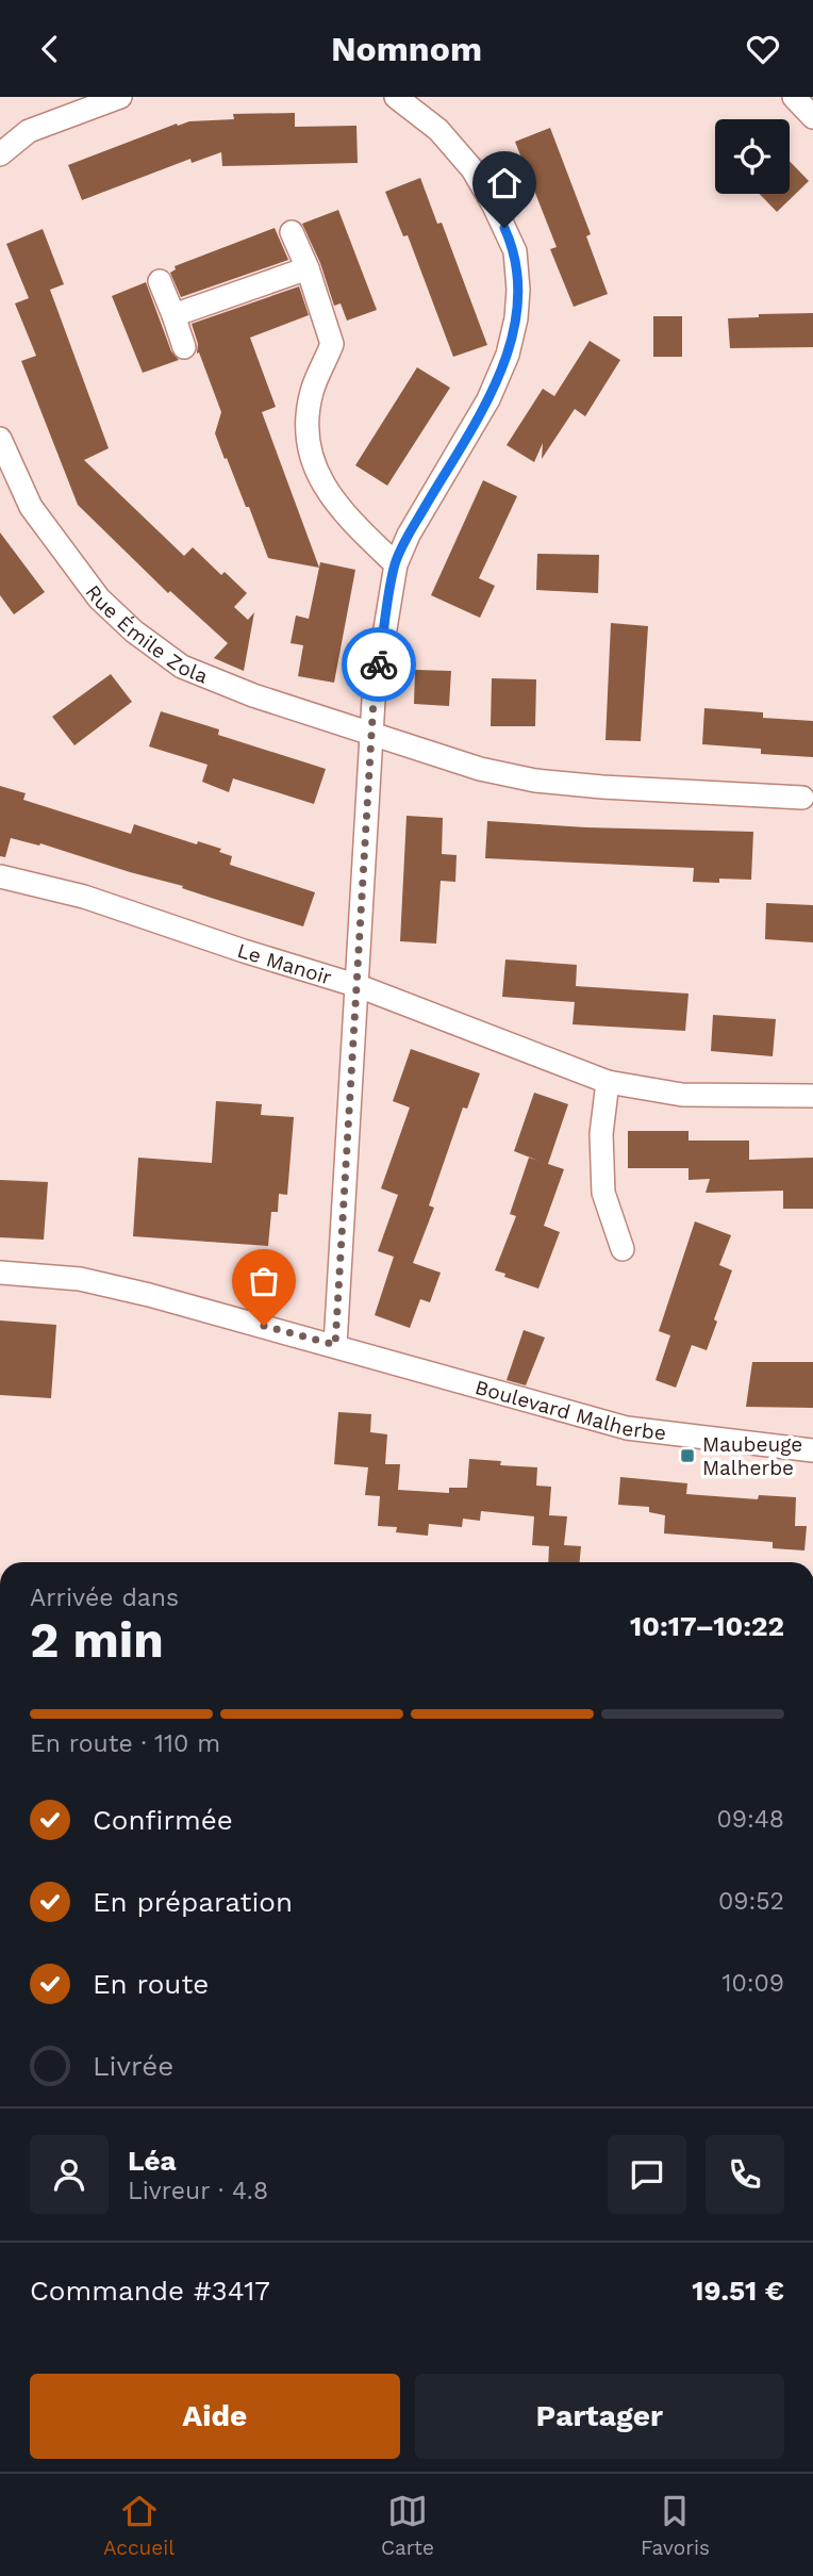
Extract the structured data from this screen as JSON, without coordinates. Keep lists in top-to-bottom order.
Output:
{
  "streets": {
    "street": ["Rue Émile Zola", "Le Manoir", "Boulevard Malherbe"]
  },
  "places": {
    "transit": ["Maubeuge Malherbe"]
  },
  "page": {
    "header": "Nomnom",
    "heading": ["2 min", "Arrivée dans", "10:17–10:22"],
    "panel": [
      "Léa",
      "Livreur · 4.8",
      "Commande #3417",
      "19.51 €"
    ],
    "bar": "En route · 110 m",
    "list": [
      ["Confirmée", "09:48"],
      ["En préparation", "09:52"],
      ["En route", "10:09"],
      "Livrée"
    ],
    "buttons": ["Aide", "Partager"],
    "tabs": ["Accueil", "Carte", "Favoris"]
  }
}
